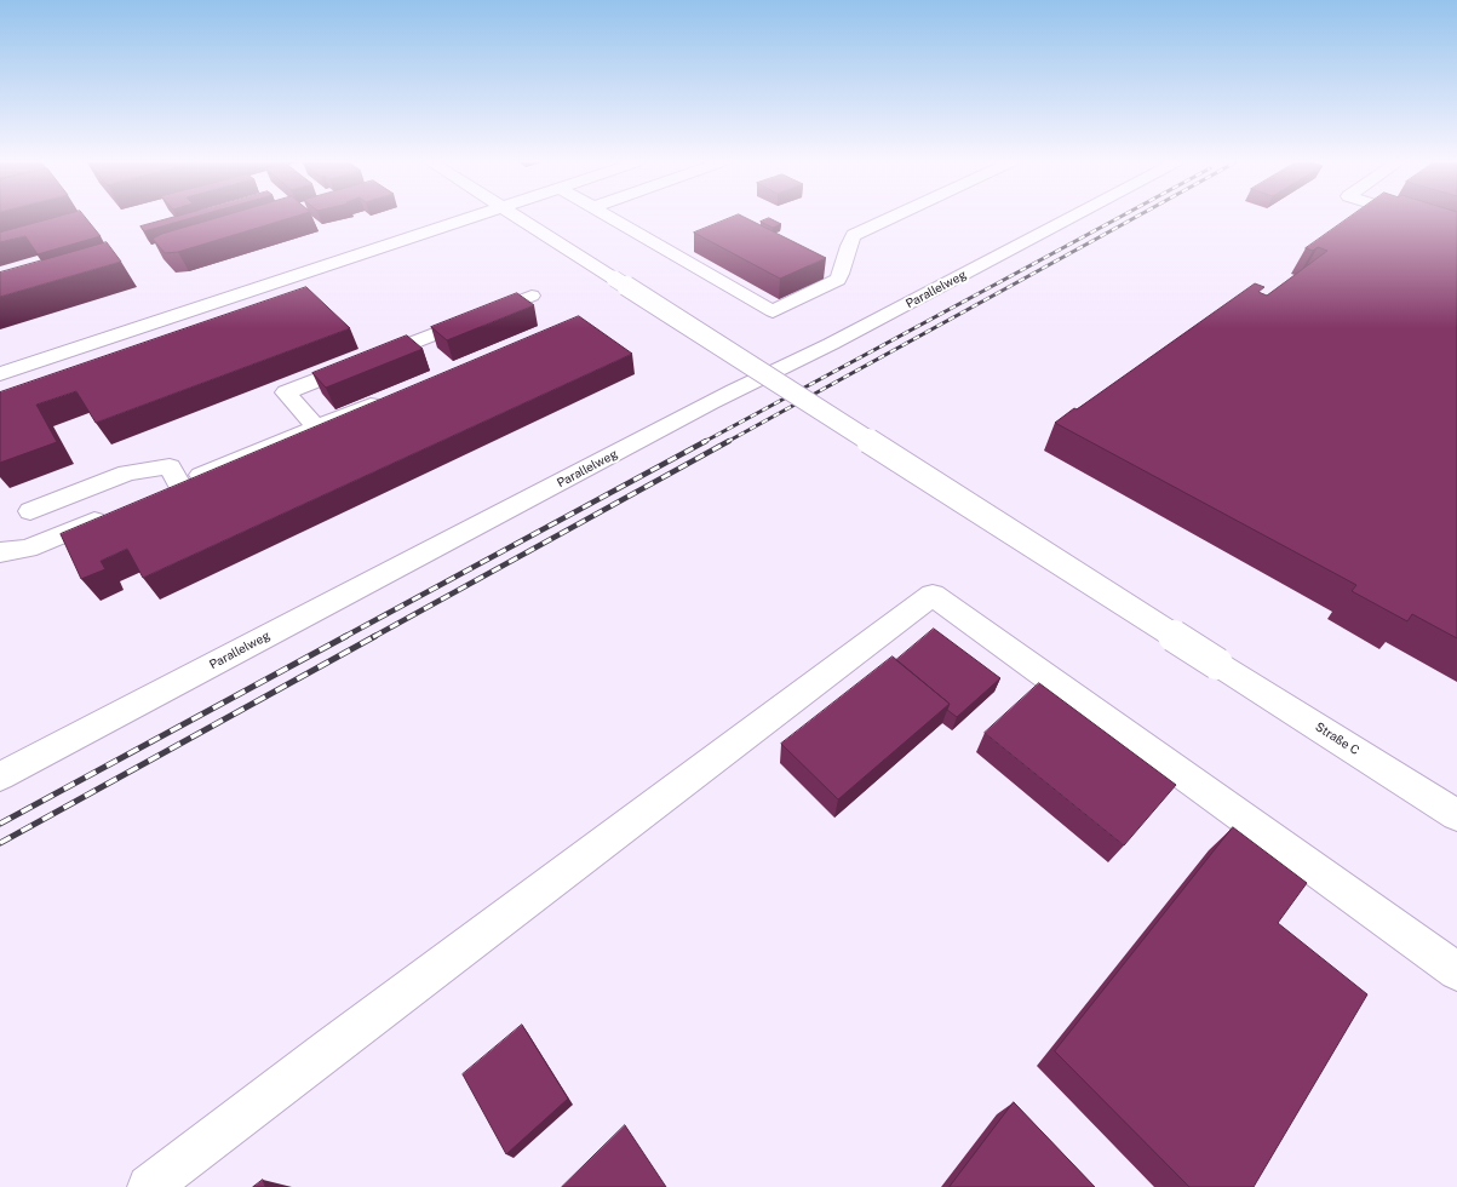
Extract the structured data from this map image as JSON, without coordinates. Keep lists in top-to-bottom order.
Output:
{
  "streets": {
    "street": ["Parallelweg", "Straße C"]
  }
}
